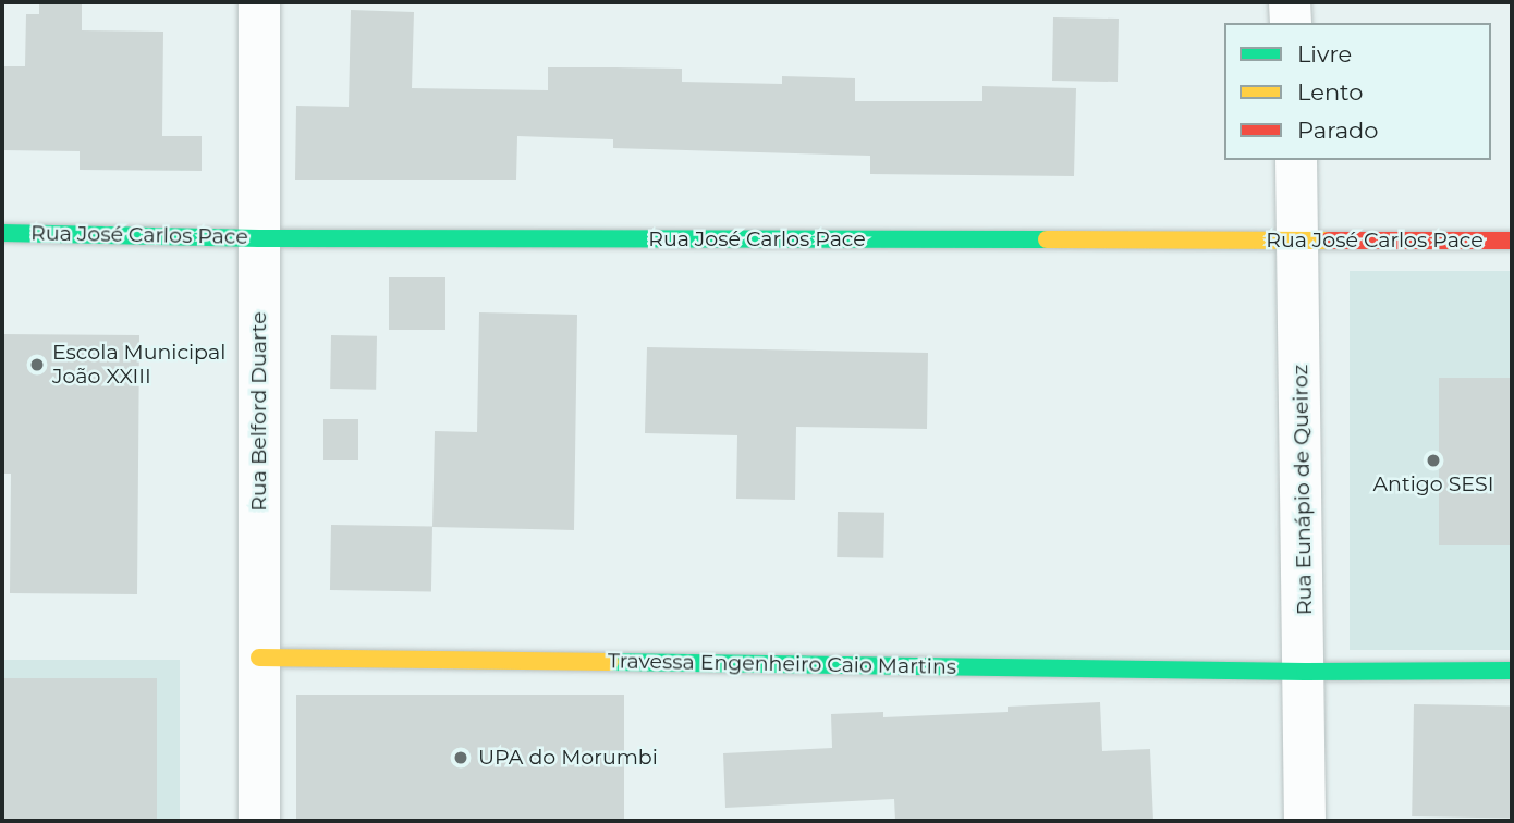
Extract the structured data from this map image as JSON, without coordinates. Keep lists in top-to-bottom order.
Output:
{
  "streets": {
    "street": [
      "Rua José Carlos Pace",
      "Rua Belford Duarte",
      "Rua Eunápio de Queiroz",
      "Travessa Engenheiro Caio Martins"
    ]
  },
  "crossings": [
    ["Rua José Carlos Pace", "Rua Belford Duarte"],
    ["Rua José Carlos Pace", "Rua Eunápio de Queiroz"],
    ["Rua Belford Duarte", "Travessa Engenheiro Caio Martins"],
    ["Rua Eunápio de Queiroz", "Travessa Engenheiro Caio Martins"]
  ],
  "places": ["Escola Municipal João XXIII", "Antigo SESI", "UPA do Morumbi"],
  "legend": ["Livre", "Lento", "Parado"]
}
